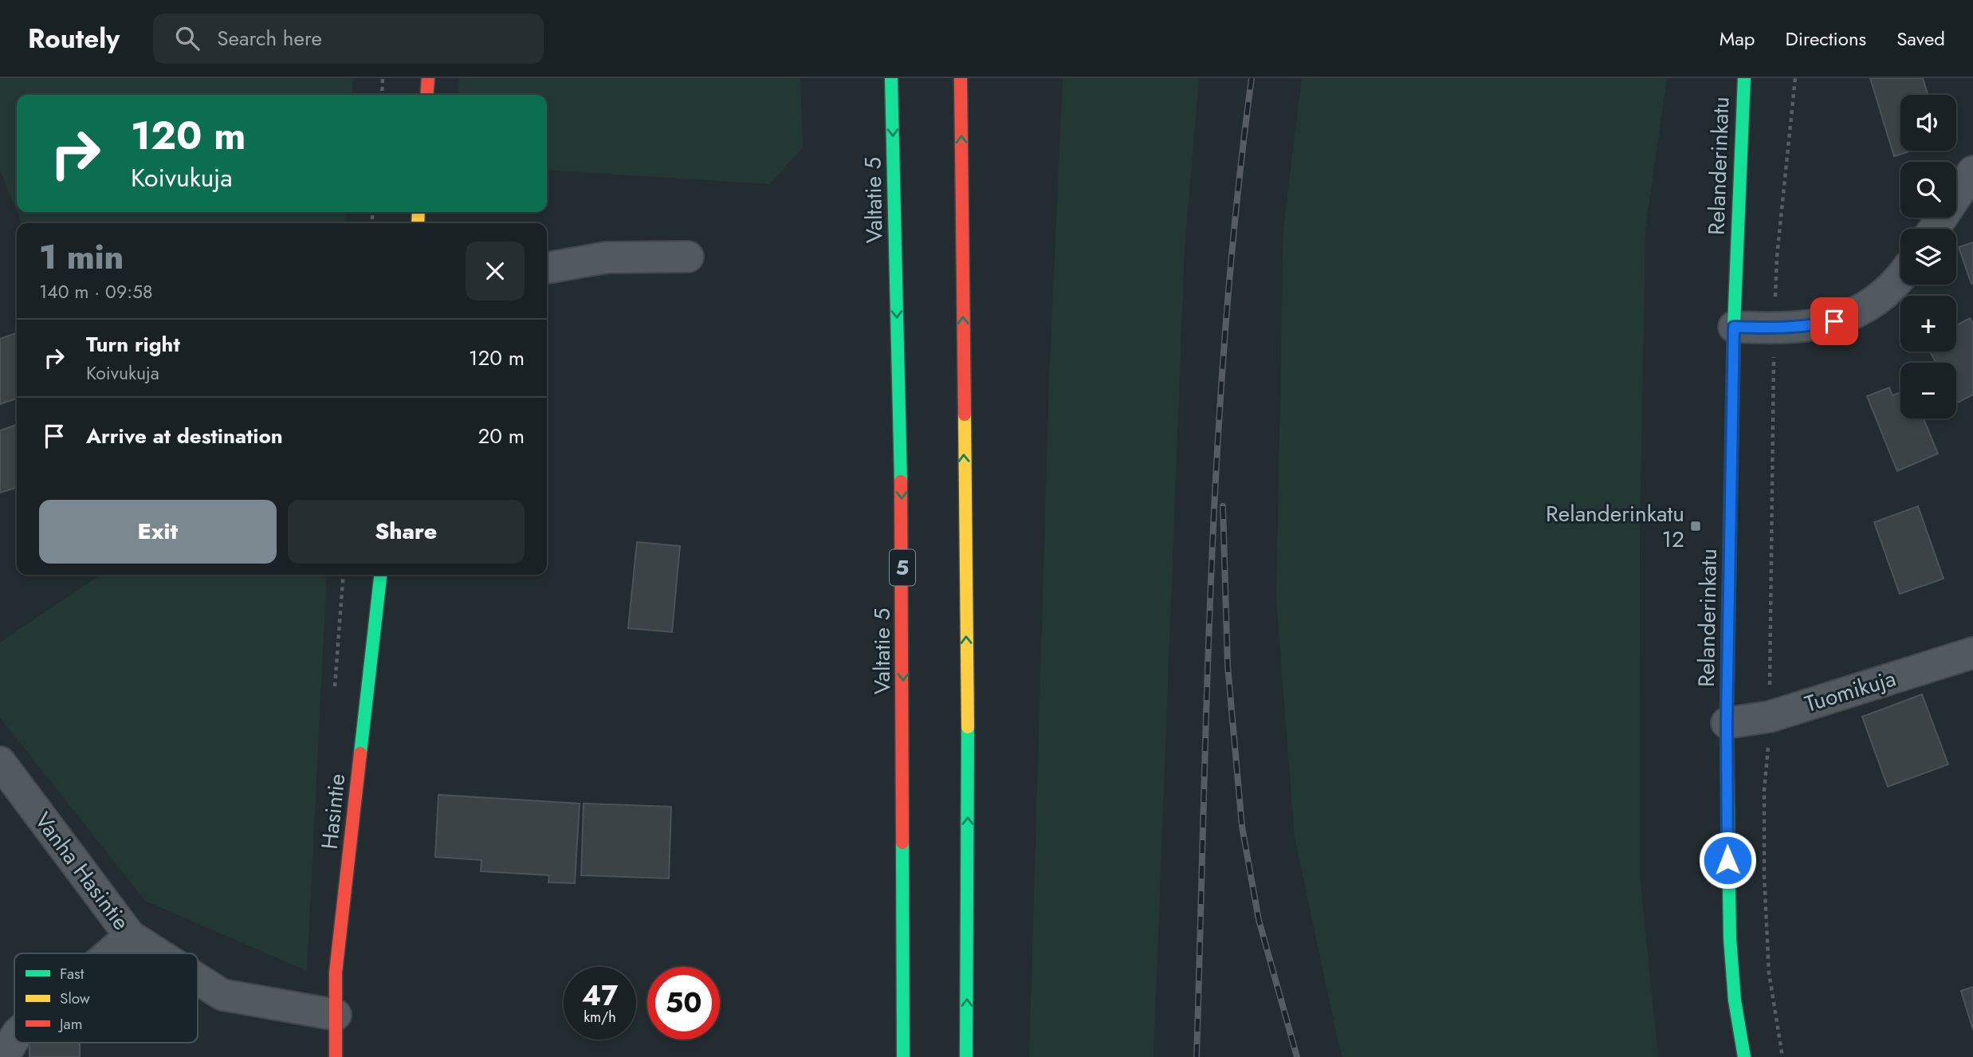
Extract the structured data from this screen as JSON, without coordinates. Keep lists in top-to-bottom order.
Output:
{
  "streets": {
    "main road": [
      "Relanderinkatu",
      "Valtatie 5",
      "5",
      "Hasintie"
    ],
    "street": ["Tuomikuja", "Vanha Hasintie"]
  },
  "crossings": [
    ["Relanderinkatu", "Tuomikuja"],
    ["Hasintie", "Vanha Hasintie"]
  ],
  "places": {
    "transit": ["Relanderinkatu 12"]
  },
  "legend": ["Fast", "Slow", "Jam"],
  "page": {
    "header": "Routely",
    "search": "Search here",
    "nav": ["Map", "Directions", "Saved"],
    "map_buttons": ["+", "−"],
    "turn": ["120 m", "Koivukuja"],
    "heading": ["1 min", "140 m · 09:58"],
    "list": [
      {
        "name": "Turn right",
        "note": "Koivukuja",
        "value": "120 m"
      },
      {
        "name": "Arrive at destination",
        "value": "20 m"
      }
    ],
    "buttons": ["Exit", "Share"],
    "speed": "47 km/h",
    "limit": "50"
  }
}
